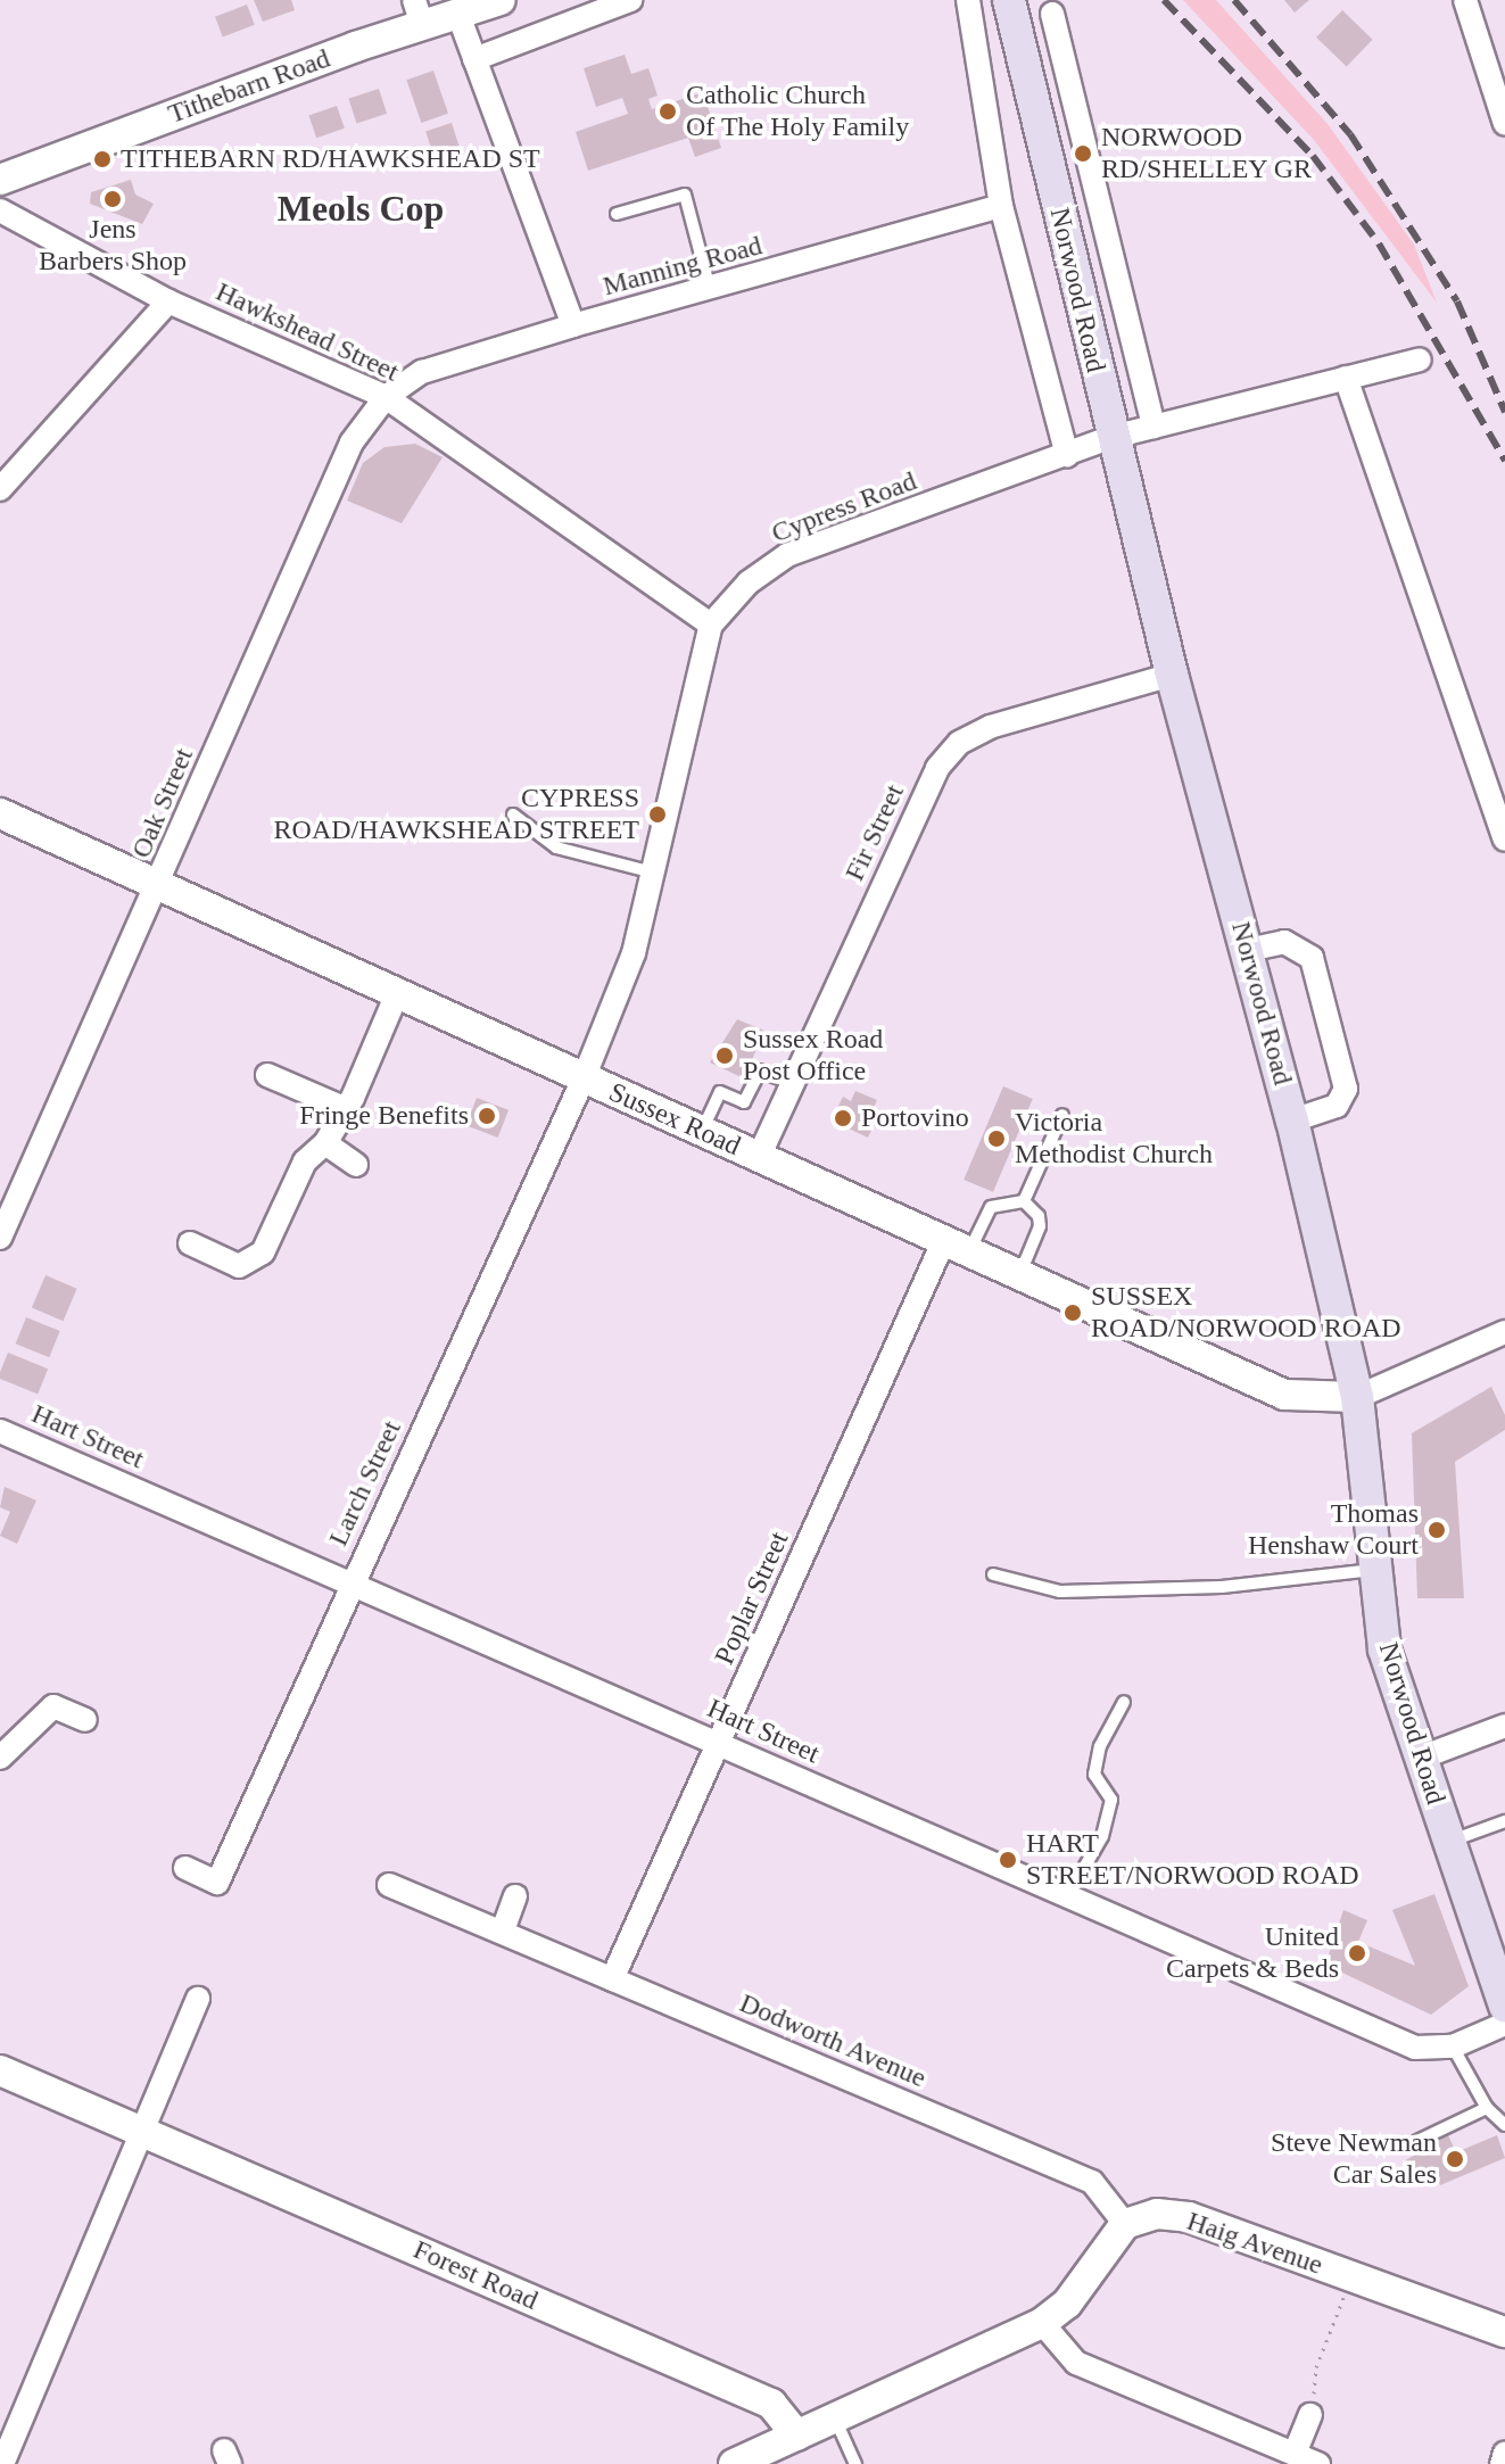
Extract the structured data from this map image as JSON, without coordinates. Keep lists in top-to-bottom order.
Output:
{
  "streets": {
    "main road": ["Norwood Road"],
    "street": [
      "Tithebarn Road",
      "Manning Road",
      "Hawkshead Street",
      "Cypress Road",
      "Oak Street",
      "Fir Street",
      "Sussex Road",
      "Hart Street",
      "Larch Street",
      "Poplar Street",
      "Dodworth Avenue",
      "Haig Avenue",
      "Forest Road"
    ]
  },
  "crossings": [
    ["Manning Road", "Hawkshead Street"],
    ["Manning Road", "Oak Street"],
    ["Norwood Road", "Cypress Road"],
    ["Norwood Road", "Fir Street"],
    ["Norwood Road", "Sussex Road"],
    ["Hawkshead Street", "Cypress Road"],
    ["Hawkshead Street", "Oak Street"],
    ["Cypress Road", "Sussex Road"],
    ["Cypress Road", "Larch Street"],
    ["Oak Street", "Sussex Road"],
    ["Fir Street", "Sussex Road"],
    ["Sussex Road", "Larch Street"],
    ["Sussex Road", "Poplar Street"],
    ["Hart Street", "Larch Street"],
    ["Hart Street", "Poplar Street"],
    ["Poplar Street", "Dodworth Avenue"],
    ["Dodworth Avenue", "Haig Avenue"]
  ],
  "districts": ["Meols Cop"],
  "places": [
    "Catholic Church Of The Holy Family",
    "NORWOOD RD/SHELLEY GR",
    "TITHEBARN RD/HAWKSHEAD ST",
    "Jens Barbers Shop",
    "CYPRESS ROAD/HAWKSHEAD STREET",
    "Sussex Road Post Office",
    "Fringe Benefits",
    "Portovino",
    "Victoria Methodist Church",
    "SUSSEX ROAD/NORWOOD ROAD",
    "Thomas Henshaw Court",
    "HART STREET/NORWOOD ROAD",
    "United Carpets & Beds",
    "Steve Newman Car Sales"
  ]
}
